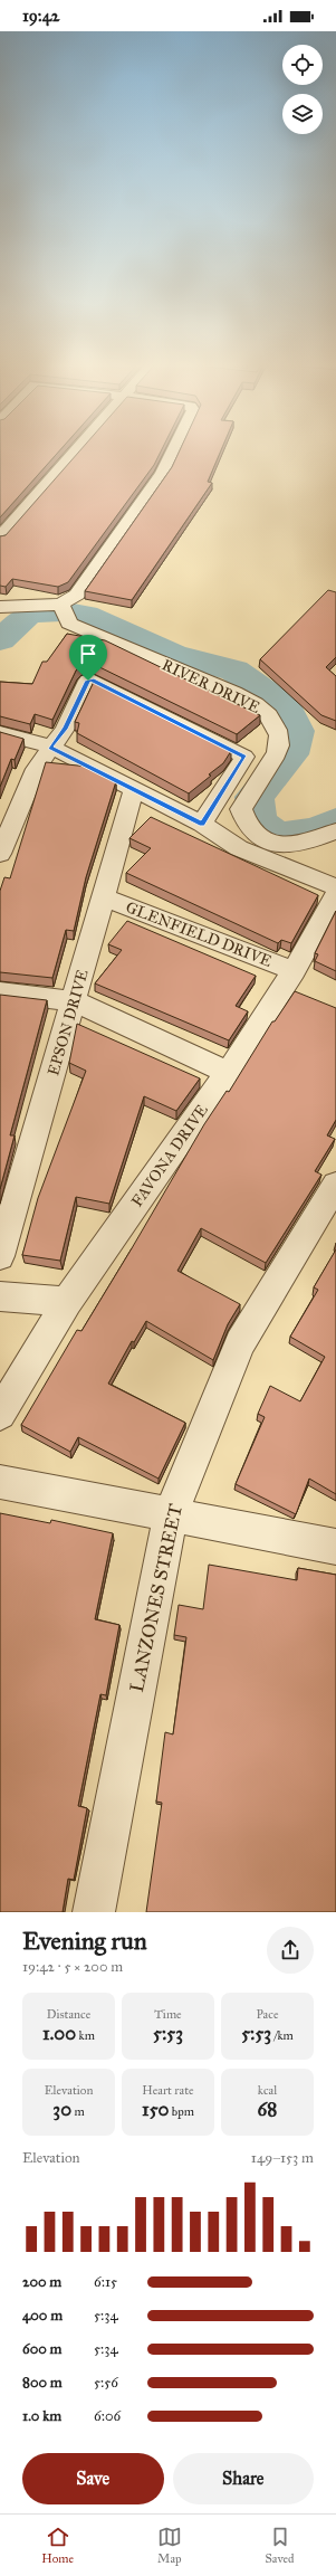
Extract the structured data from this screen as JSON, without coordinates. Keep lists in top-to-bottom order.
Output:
{
  "streets": {
    "street": [
      "RIVER DRIVE",
      "GLENFIELD DRIVE",
      "EPSON DRIVE",
      "FAVONA DRIVE",
      "LANZONES STREET"
    ]
  },
  "crossings": [
    ["GLENFIELD DRIVE", "EPSON DRIVE"],
    ["GLENFIELD DRIVE", "FAVONA DRIVE"]
  ],
  "page": {
    "status": "19:42",
    "heading": ["Evening run", "19:42 · 5 × 200 m"],
    "stats": [
      ["Distance", "1.00 km"],
      ["Time", "5:53"],
      ["Pace", "5:53 /km"],
      ["Elevation", "30 m"],
      ["Heart rate", "150 bpm"],
      ["kcal", "68"]
    ],
    "chart": ["Elevation", "149–153 m"],
    "list": [
      {
        "name": "200 m",
        "note": "6:15"
      },
      {
        "name": "400 m",
        "note": "5:34"
      },
      {
        "name": "600 m",
        "note": "5:34"
      },
      {
        "name": "800 m",
        "note": "5:56"
      },
      {
        "name": "1.0 km",
        "note": "6:06"
      }
    ],
    "buttons": ["Save", "Share"],
    "tabs": ["Home", "Map", "Saved"]
  }
}
